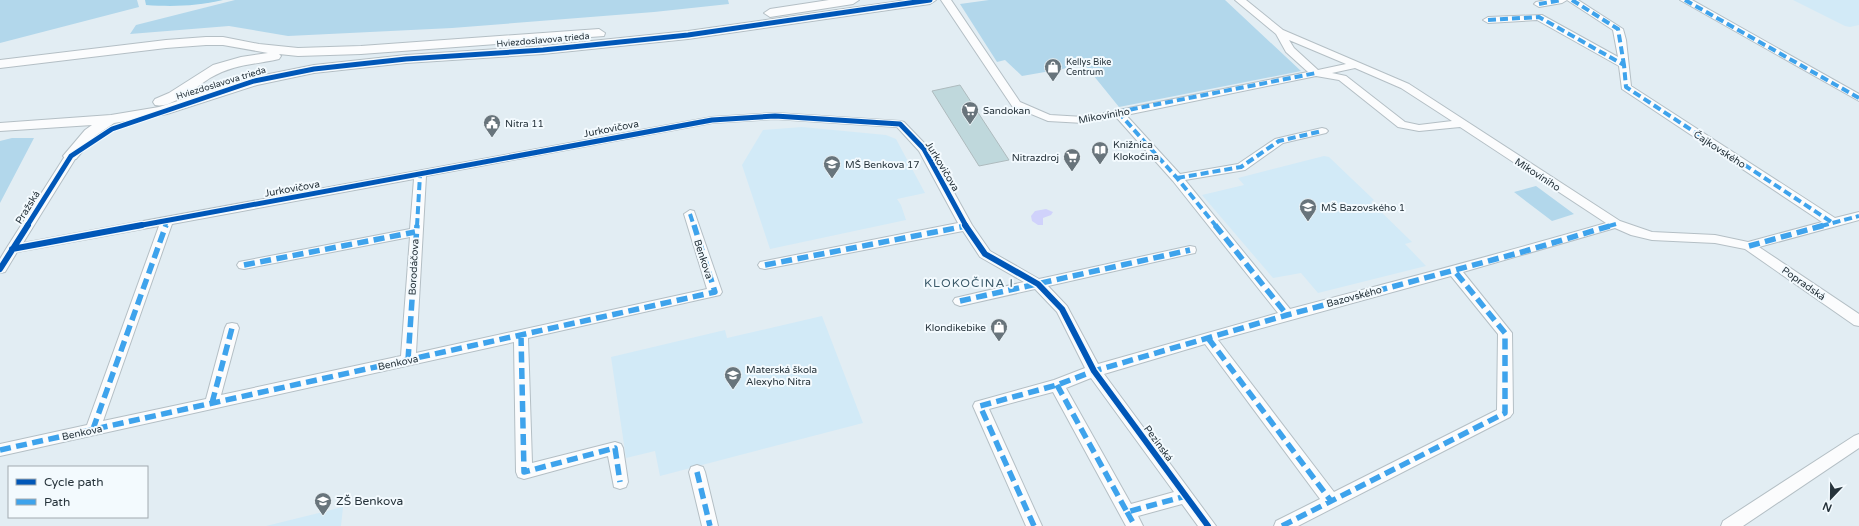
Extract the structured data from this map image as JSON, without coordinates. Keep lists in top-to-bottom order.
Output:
{
  "streets": {
    "street": [
      "Hviezdoslavova trieda",
      "Mikovíniho",
      "Jurkovičova",
      "Čajkovského",
      "Pražská",
      "Benkova",
      "Borodáčova",
      "Popradská",
      "Bazovského",
      "Pezinská"
    ]
  },
  "crossings": [
    ["Mikovíniho", "Bazovského"],
    ["Jurkovičova", "Pražská"],
    ["Jurkovičova", "Borodáčova"],
    ["Jurkovičova", "Bazovského"],
    ["Jurkovičova", "Pezinská"],
    ["Benkova", "Borodáčova"],
    ["Bazovského", "Pezinská"]
  ],
  "districts": ["KLOKOČINA I"],
  "places": {
    "shop": ["Kellys Bike Centrum", "Klondikebike"],
    "supermarket": ["Sandokan", "Nitrazdroj"],
    "public building": ["Nitra 11"],
    "library": ["Knižnica Klokočina"],
    "school or university": [
      "MŠ Benkova 17",
      "MŠ Bazovského 1",
      "Materská škola Alexyho Nitra",
      "ZŠ Benkova"
    ]
  },
  "legend": ["Cycle path", "Path"],
  "north": "bottom"
}
